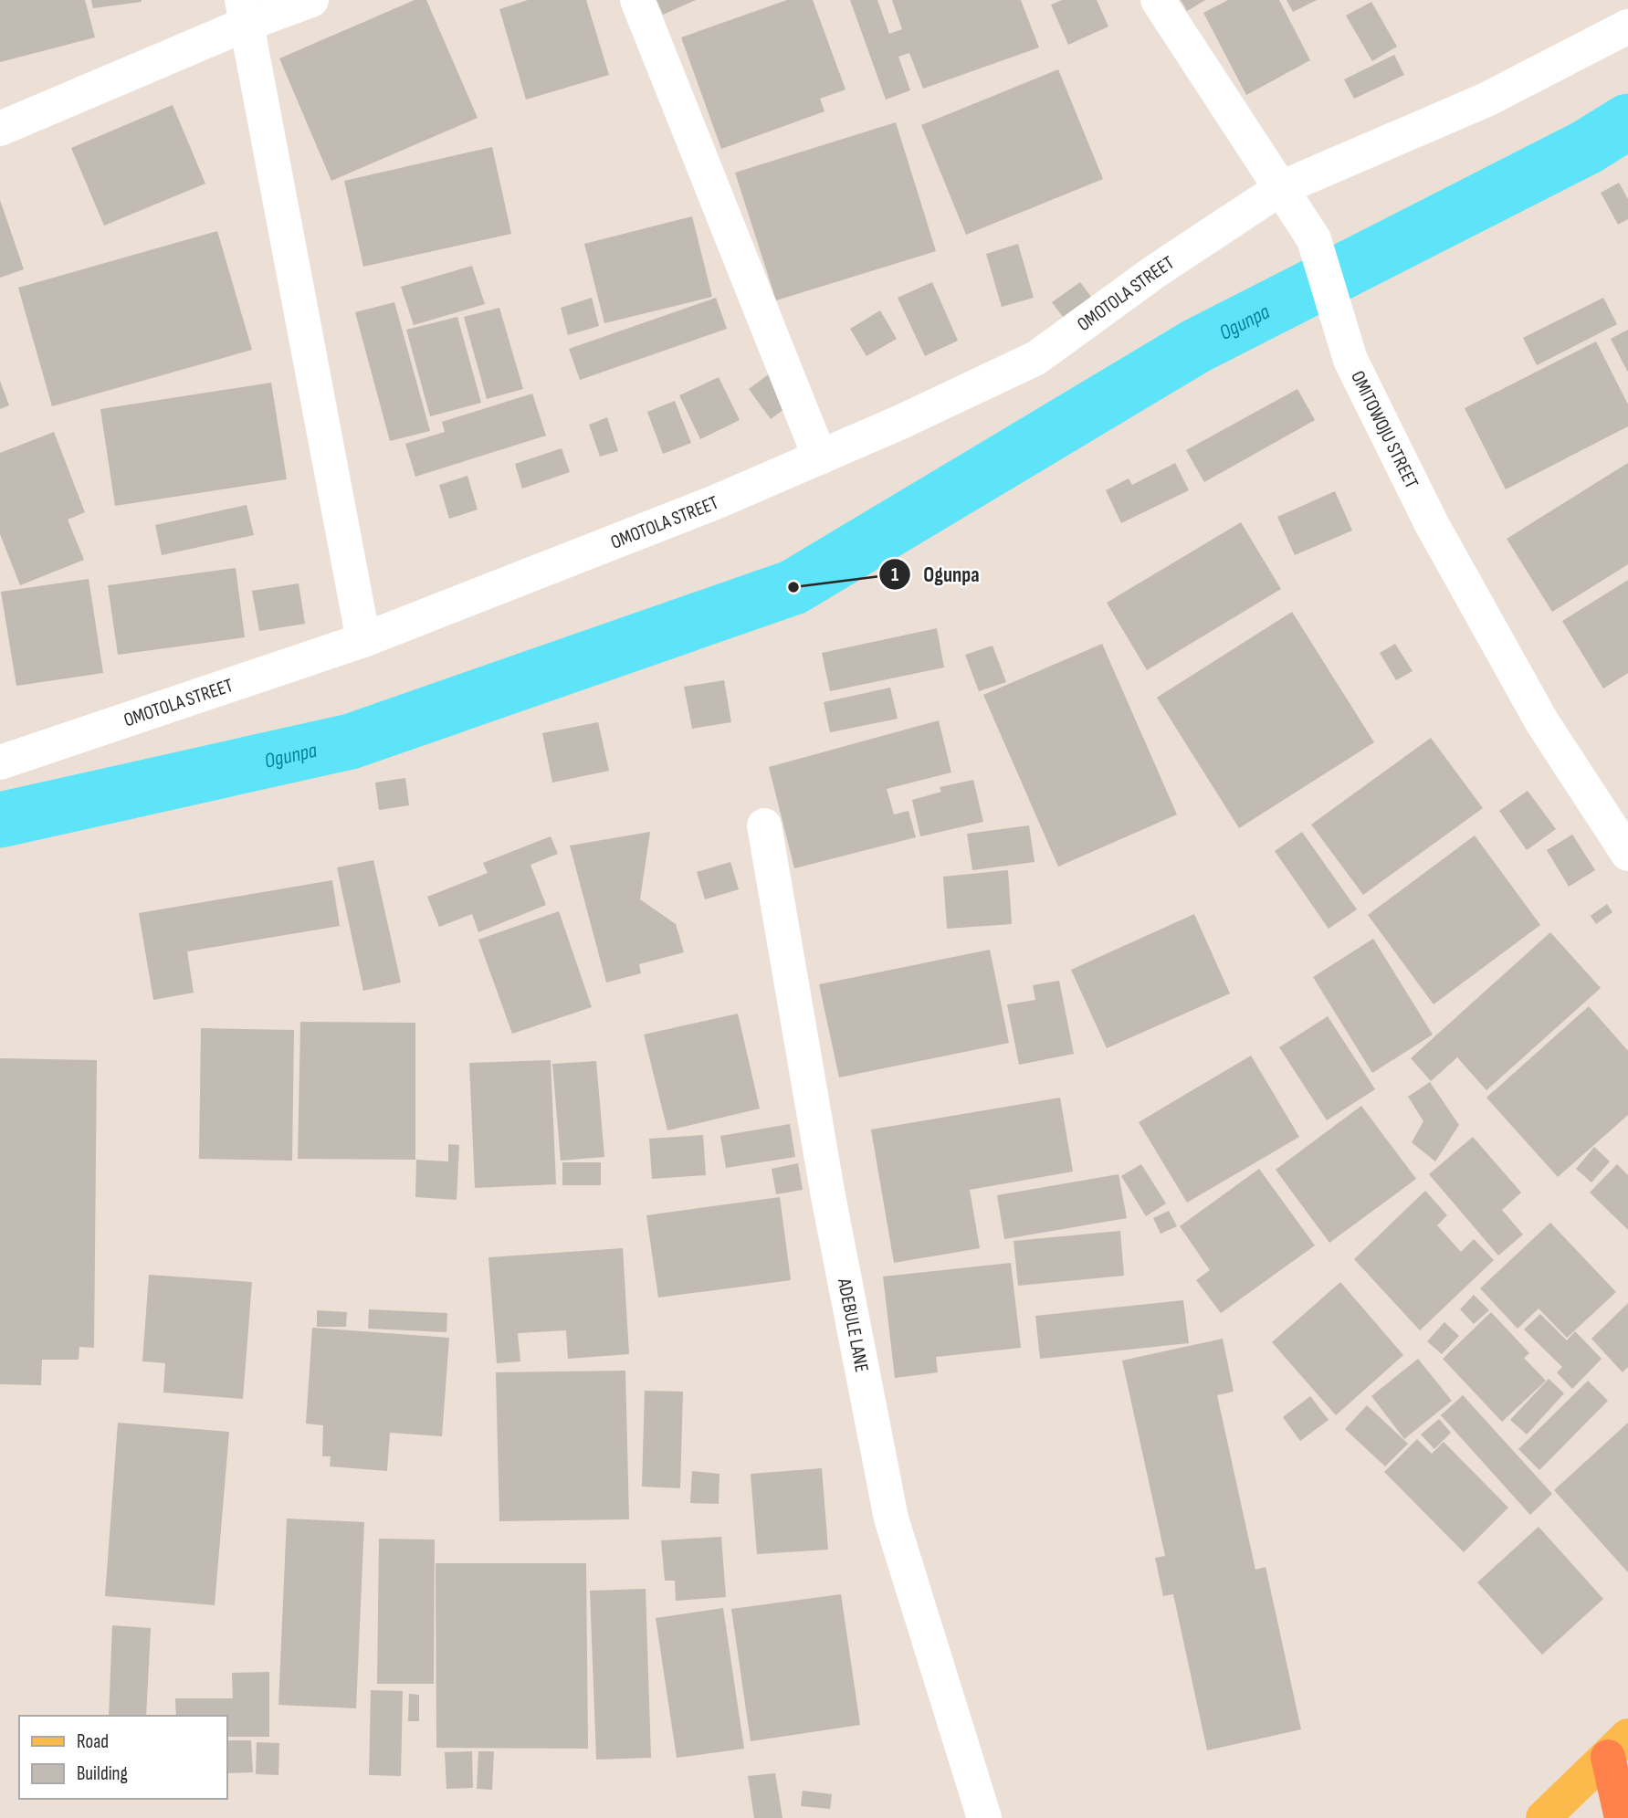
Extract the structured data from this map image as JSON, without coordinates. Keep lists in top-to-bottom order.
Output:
{
  "streets": {
    "street": ["OMOTOLA STREET", "OMITOWOJU STREET", "ADEBULE LANE"]
  },
  "crossings": [
    ["OMOTOLA STREET", "OMITOWOJU STREET"]
  ],
  "water": ["Ogunpa"],
  "places": ["Ogunpa"],
  "legend": ["Road", "Building"]
}
